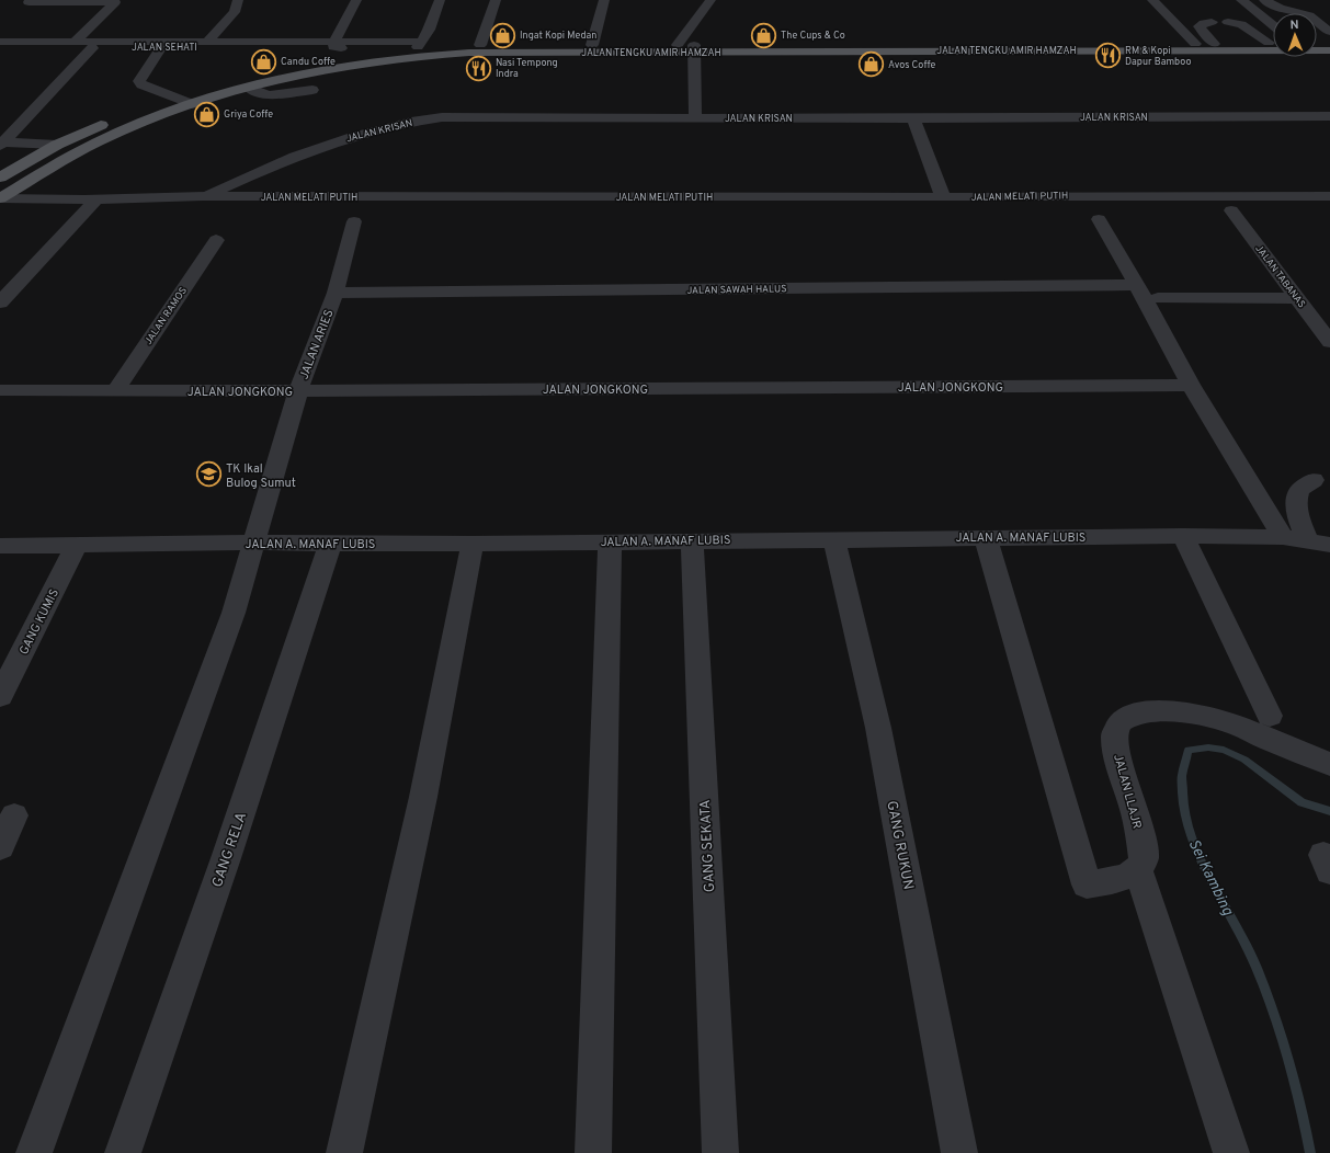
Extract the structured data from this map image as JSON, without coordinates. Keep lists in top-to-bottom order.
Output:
{
  "streets": {
    "main road": ["JALAN TENGKU AMIR HAMZAH"],
    "street": [
      "JALAN SEHATI",
      "JALAN KRISAN",
      "JALAN MELATI PUTIH",
      "JALAN TABANAS",
      "JALAN SAWAH HALUS",
      "JALAN RAMOS",
      "JALAN ARIES",
      "JALAN JONGKONG",
      "JALAN A. MANAF LUBIS",
      "GANG KUMIS",
      "JALAN LLAJR",
      "GANG RUKUN",
      "GANG SEKATA",
      "GANG RELA"
    ]
  },
  "crossings": [
    ["JALAN TENGKU AMIR HAMZAH", "JALAN MELATI PUTIH"],
    ["JALAN KRISAN", "JALAN MELATI PUTIH"],
    ["JALAN SAWAH HALUS", "JALAN ARIES"],
    ["JALAN RAMOS", "JALAN JONGKONG"],
    ["JALAN ARIES", "JALAN JONGKONG"],
    ["JALAN ARIES", "JALAN A. MANAF LUBIS"],
    ["JALAN A. MANAF LUBIS", "GANG KUMIS"],
    ["JALAN A. MANAF LUBIS", "GANG RUKUN"],
    ["JALAN A. MANAF LUBIS", "GANG SEKATA"],
    ["JALAN A. MANAF LUBIS", "GANG RELA"]
  ],
  "water": ["Sei Kambing"],
  "places": {
    "shop": [
      "Ingat Kopi Medan",
      "The Cups & Co",
      "Candu Coffe",
      "Avos Coffe",
      "Griya Coffe"
    ],
    "restaurant": ["RM & Kopi Dapur Bamboo", "Nasi Tempong Indra"],
    "school or university": ["TK Ikal Bulog Sumut"]
  },
  "north": "top"
}
